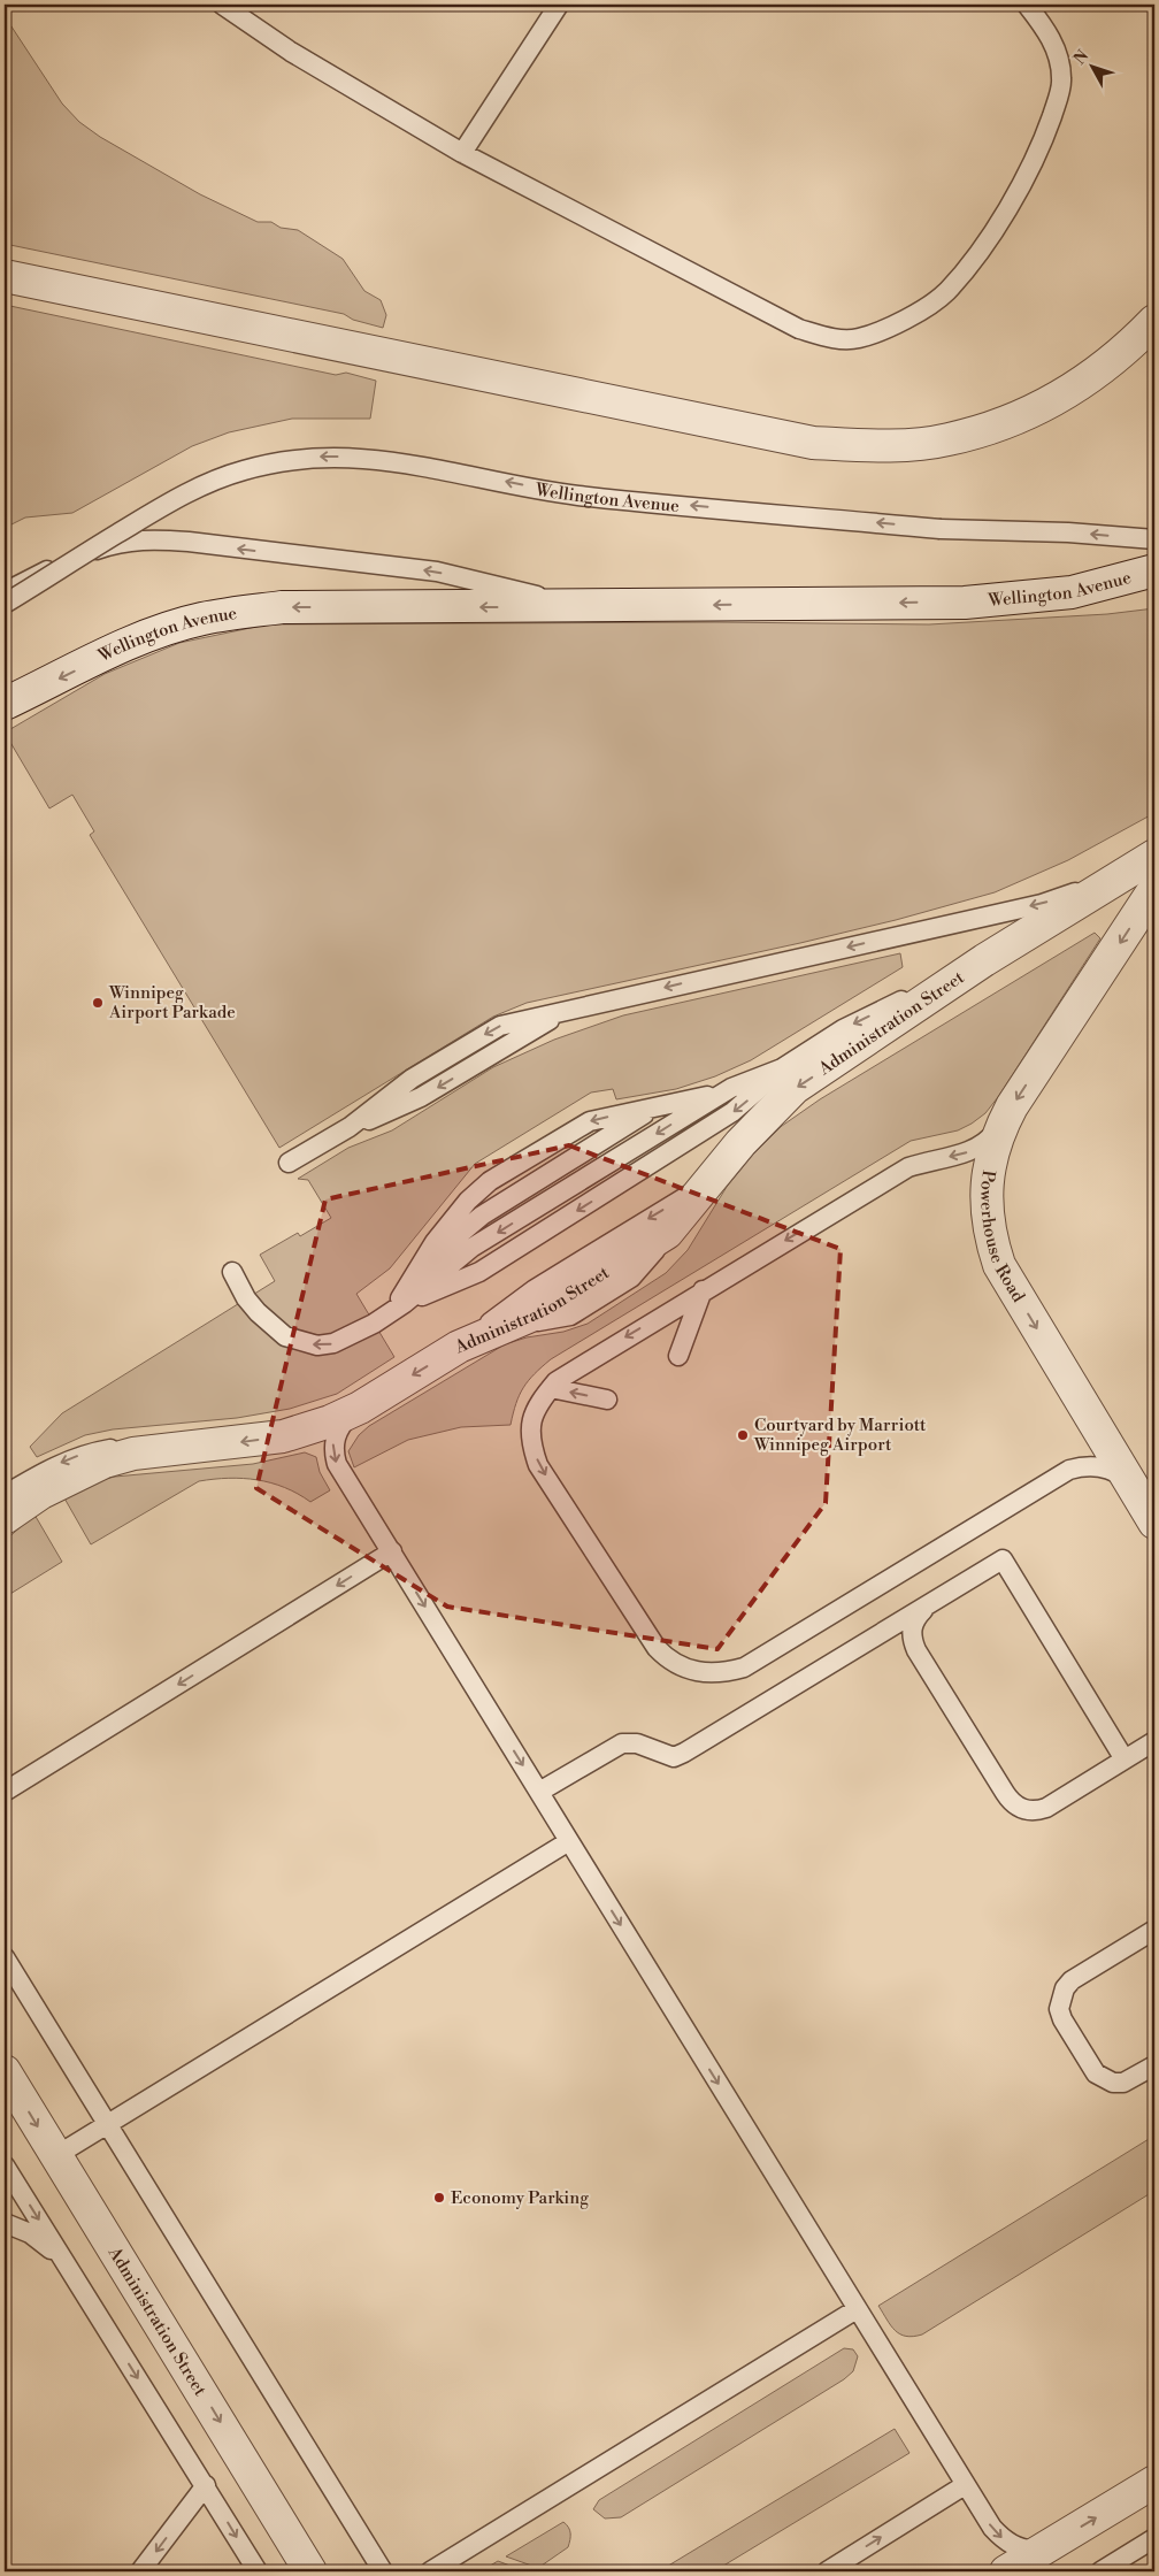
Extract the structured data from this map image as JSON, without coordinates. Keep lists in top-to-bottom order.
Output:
{
  "streets": {
    "street": ["Wellington Avenue", "Administration Street", "Powerhouse Road"]
  },
  "one_way": ["Wellington Avenue", "Powerhouse Road"],
  "places": ["Winnipeg Airport Parkade", "Courtyard by Marriott Winnipeg Airport", "Economy Parking"],
  "north": "top left"
}
